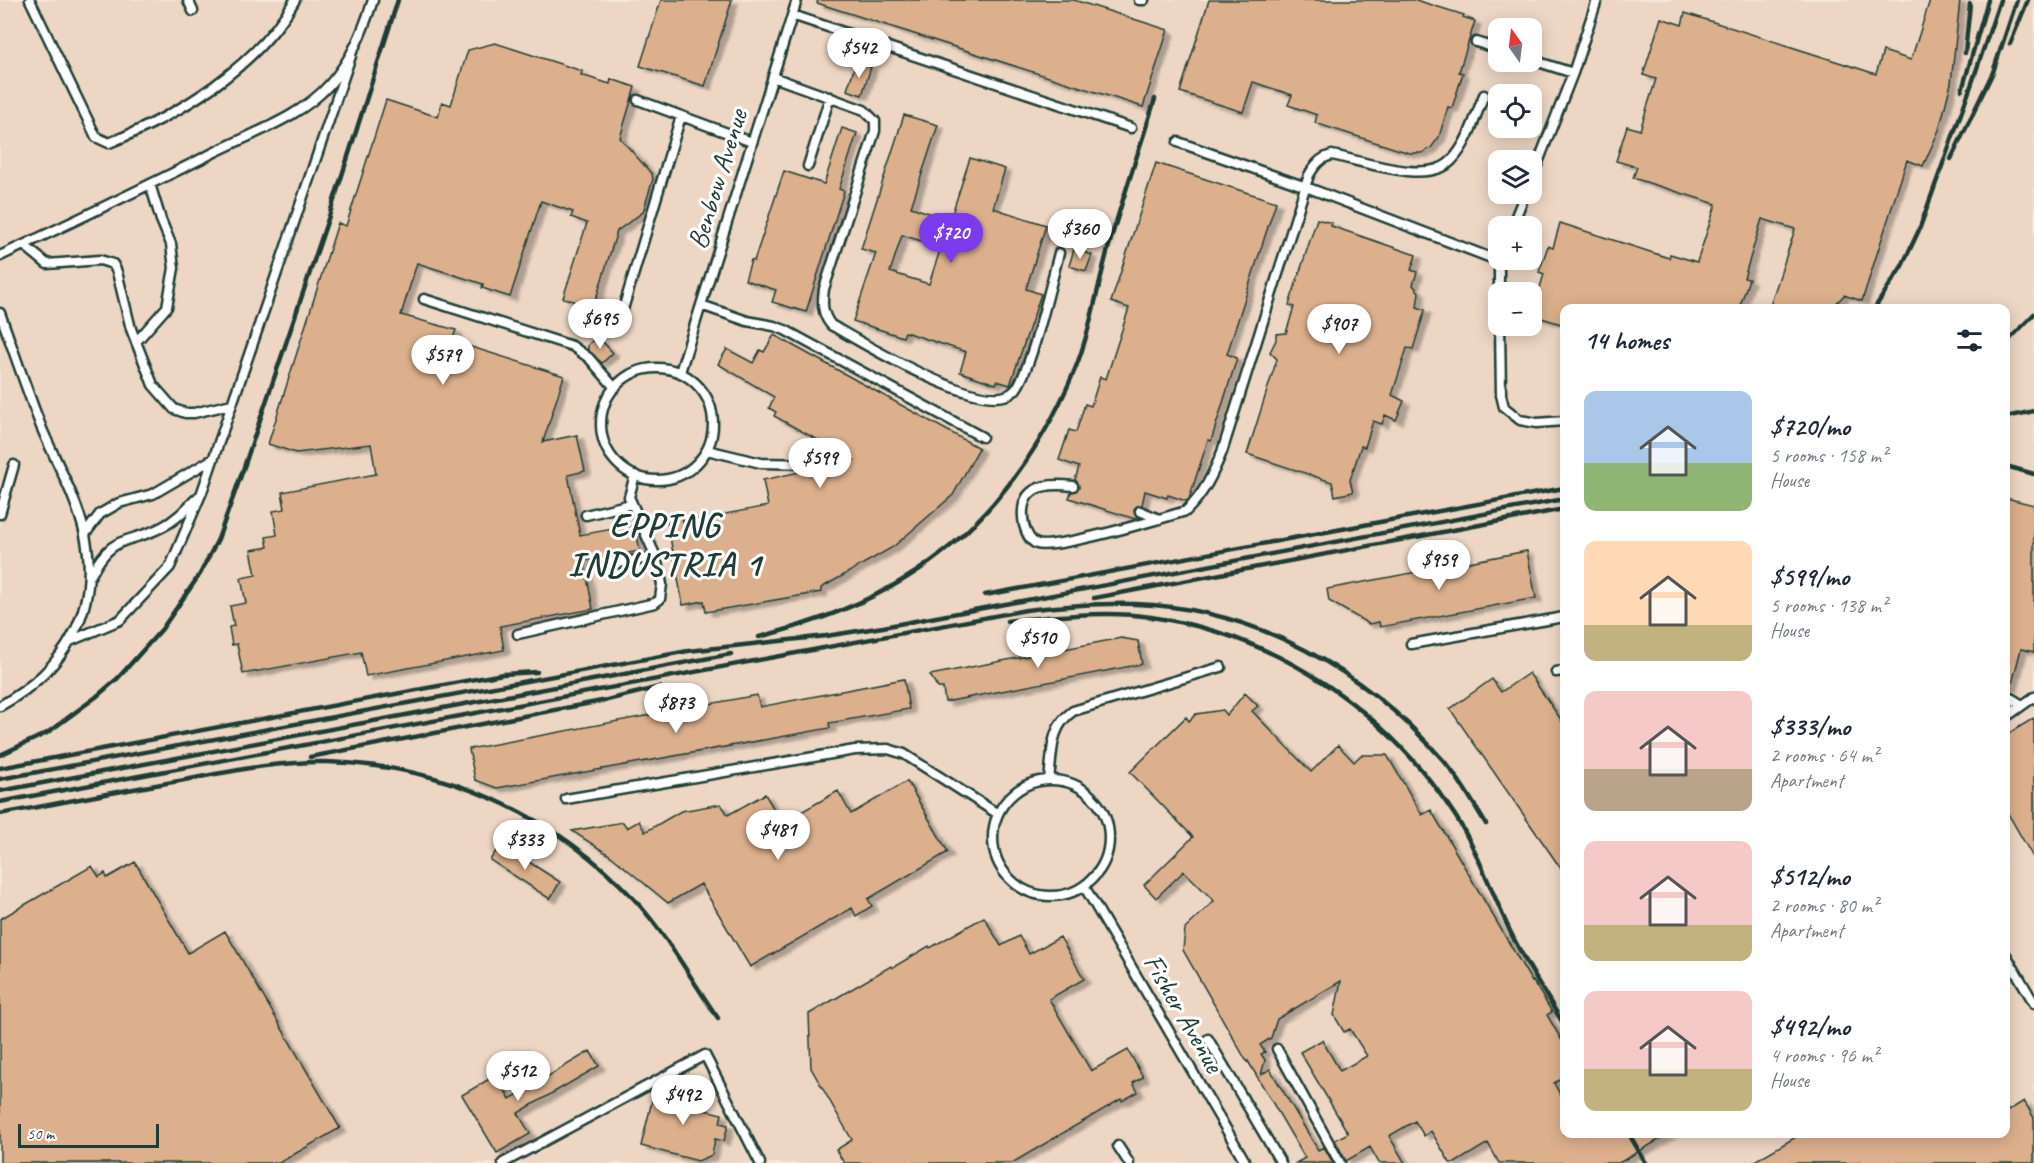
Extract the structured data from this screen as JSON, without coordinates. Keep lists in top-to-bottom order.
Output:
{
  "streets": {
    "lane": ["Benbow Avenue", "Fisher Avenue"]
  },
  "districts": ["EPPING INDUSTRIA 1"],
  "scale_bar": "50 m",
  "north": "top",
  "page": {
    "map_buttons": ["+", "−"],
    "price": [
      "$542",
      "$360",
      "$720",
      "$695",
      "$907",
      "$579",
      "$599",
      "$959",
      "$510",
      "$873",
      "$481",
      "$333",
      "$512",
      "$492"
    ],
    "heading": "14 homes",
    "list": [
      {
        "name": "$720/mo",
        "note": "5 rooms · 158 m² · House"
      },
      {
        "name": "$599/mo",
        "note": "5 rooms · 138 m² · House"
      },
      {
        "name": "$333/mo",
        "note": "2 rooms · 64 m² · Apartment"
      },
      {
        "name": "$512/mo",
        "note": "2 rooms · 80 m² · Apartment"
      },
      {
        "name": "$492/mo",
        "note": "4 rooms · 96 m² · House"
      }
    ],
    "scale": "50 m"
  }
}
